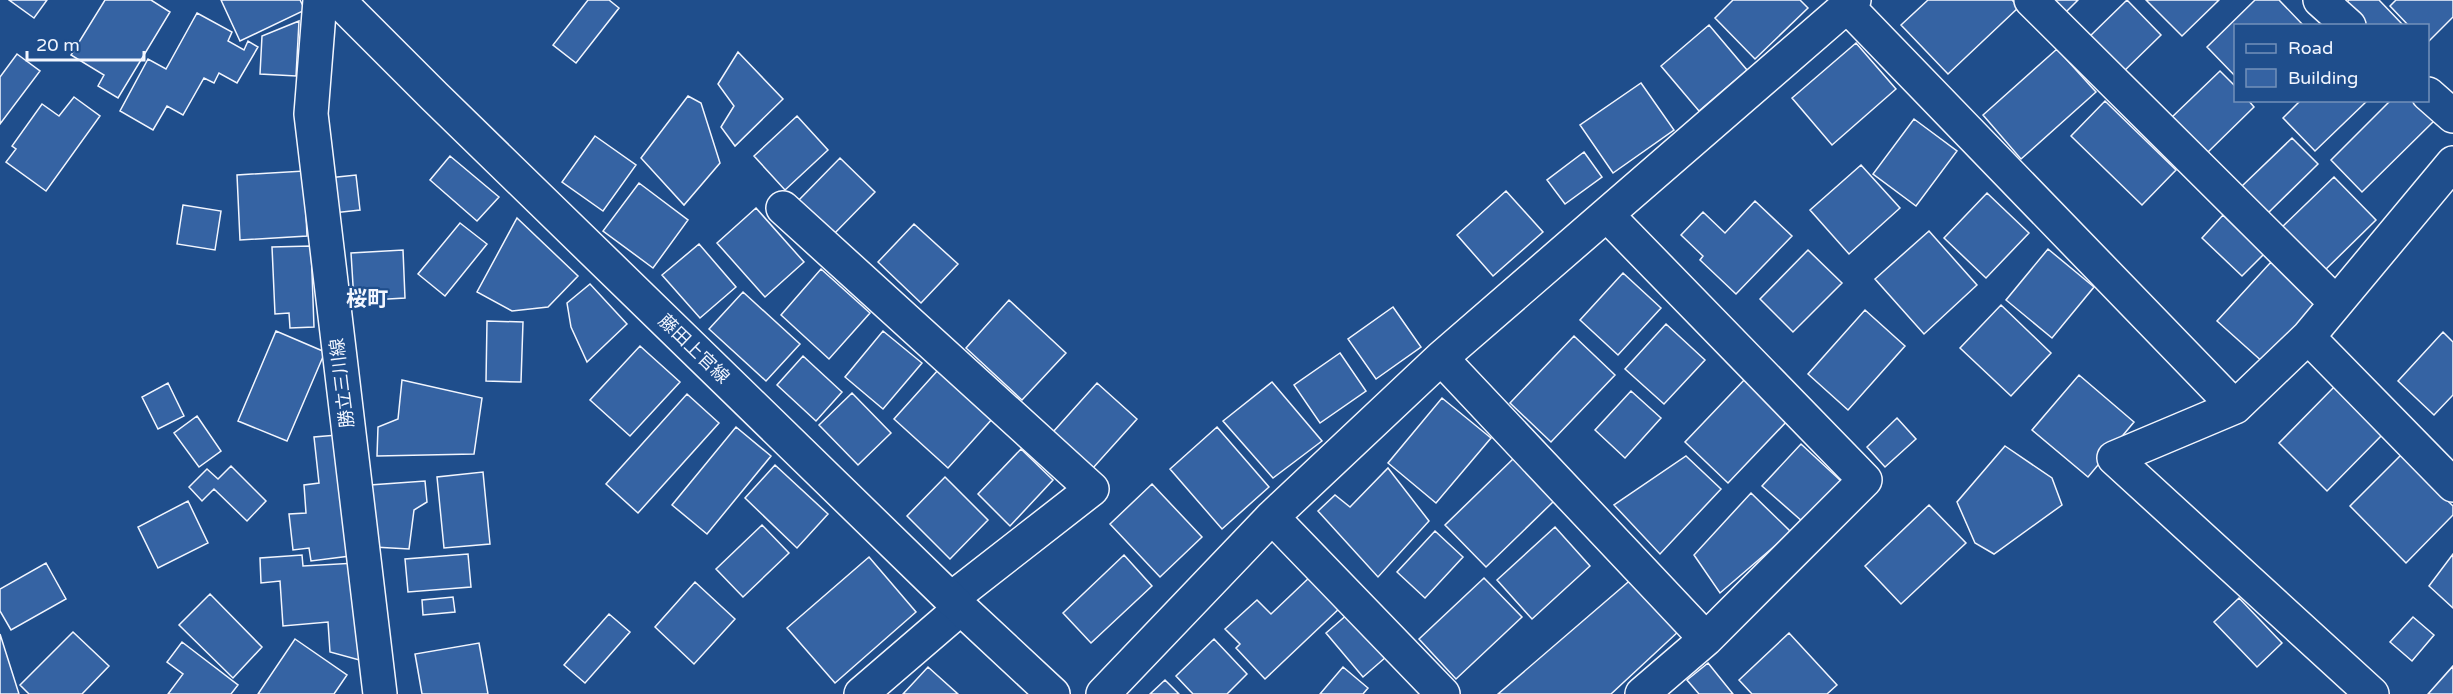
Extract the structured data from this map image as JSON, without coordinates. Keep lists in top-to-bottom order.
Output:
{
  "streets": {
    "street": ["藤田上官線", "勝立三川線"]
  },
  "districts": ["桜町"],
  "legend": ["Road", "Building"],
  "scale_bar": "20 m"
}
